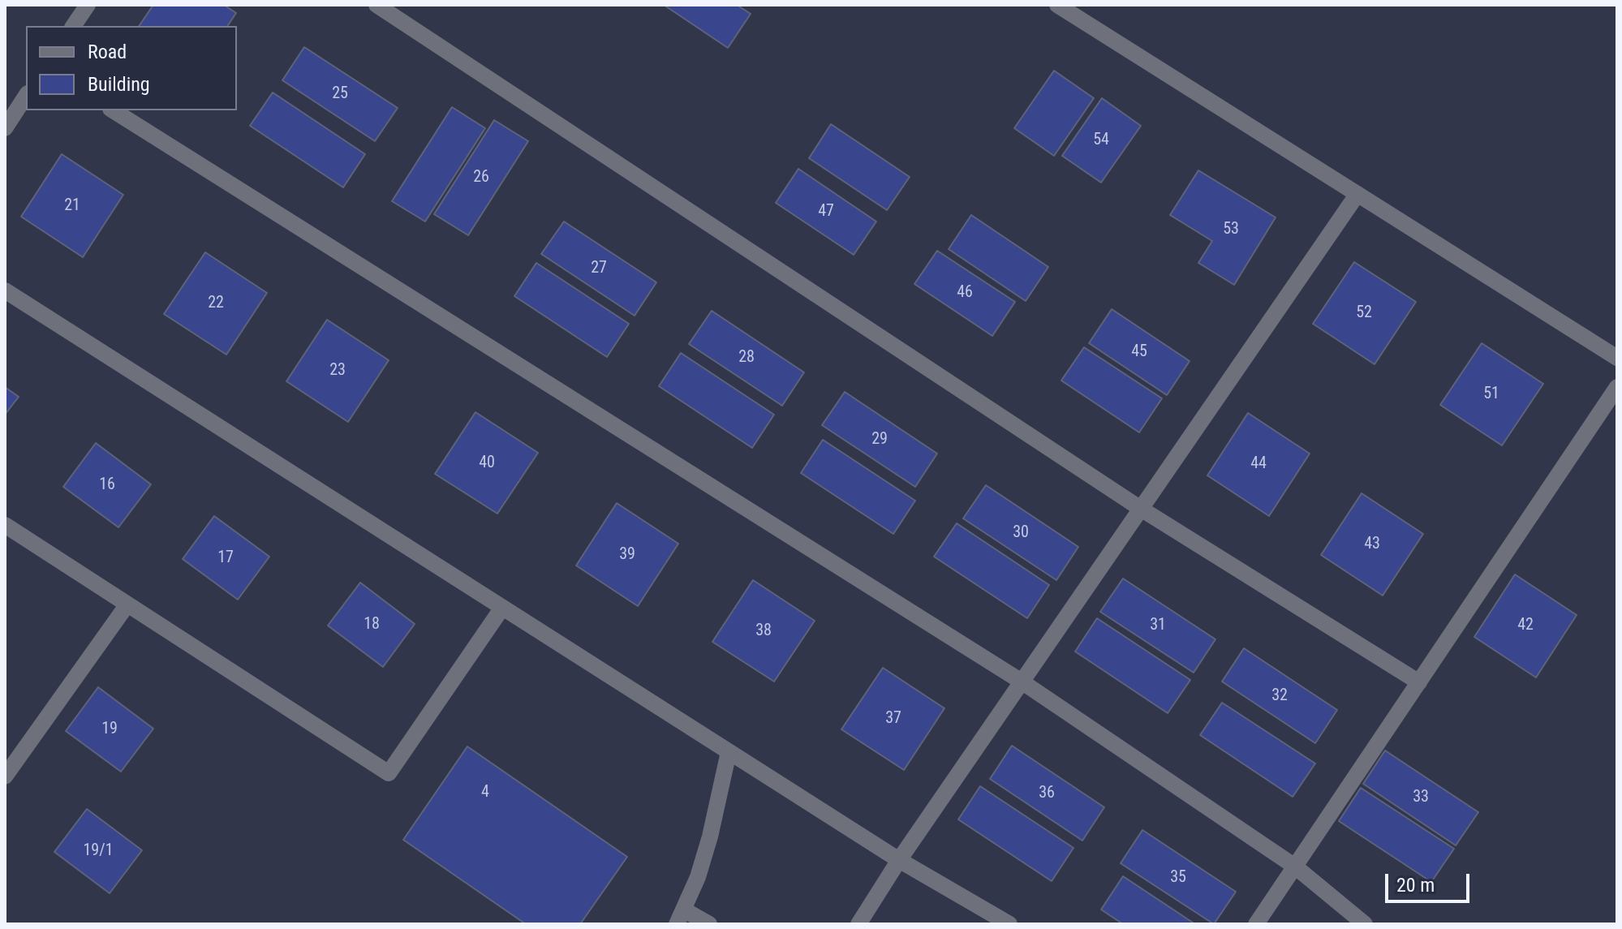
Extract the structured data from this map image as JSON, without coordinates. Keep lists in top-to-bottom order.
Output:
{
  "house_numbers": [
    "25",
    "54",
    "26",
    "21",
    "47",
    "53",
    "27",
    "46",
    "22",
    "52",
    "45",
    "28",
    "23",
    "51",
    "29",
    "40",
    "44",
    "16",
    "30",
    "43",
    "39",
    "17",
    "18",
    "31",
    "42",
    "38",
    "32",
    "37",
    "19",
    "4",
    "36",
    "33",
    "19/1",
    "35"
  ],
  "legend": ["Road", "Building"],
  "scale_bar": "20 m"
}
